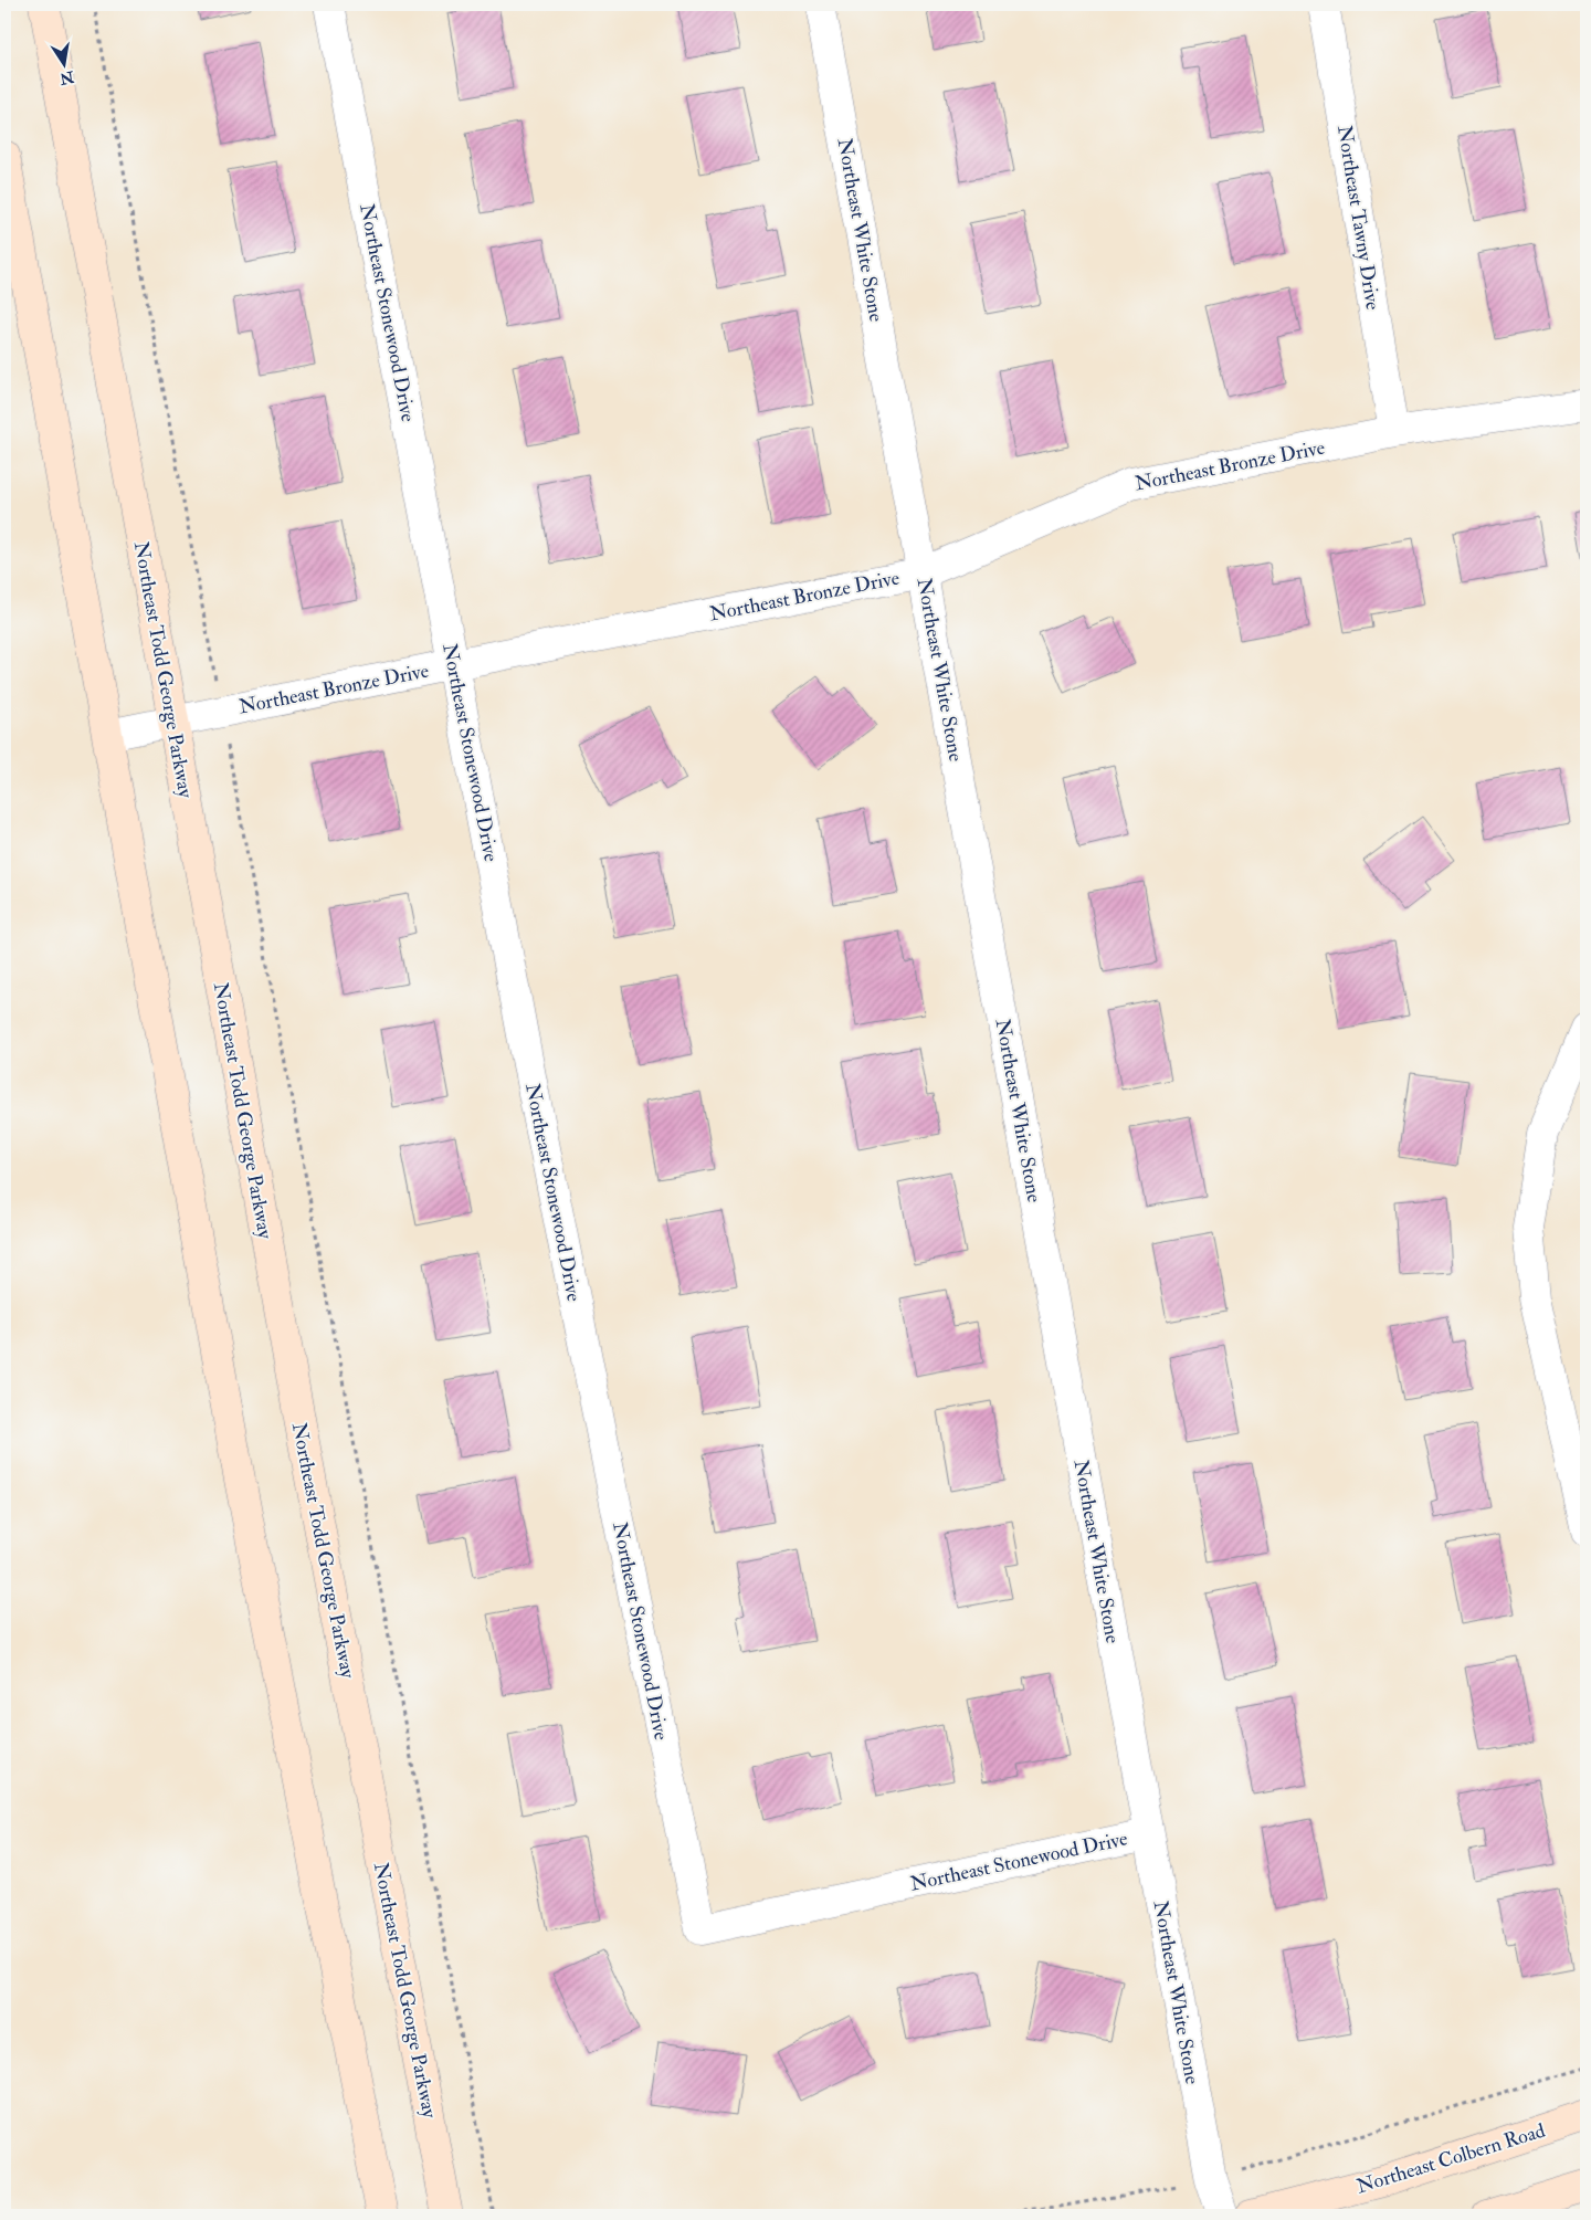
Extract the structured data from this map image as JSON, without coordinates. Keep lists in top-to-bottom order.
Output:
{
  "streets": {
    "main road": ["Northeast Todd George Parkway", "Northeast Colbern Road"],
    "street": [
      "Northeast Tawny Drive",
      "Northeast White Stone",
      "Northeast Stonewood Drive",
      "Northeast Bronze Drive"
    ]
  },
  "crossings": [
    ["Northeast Tawny Drive", "Northeast Bronze Drive"],
    ["Northeast White Stone", "Northeast Stonewood Drive"],
    ["Northeast White Stone", "Northeast Bronze Drive"],
    ["Northeast Stonewood Drive", "Northeast Bronze Drive"],
    ["Northeast Bronze Drive", "Northeast Todd George Parkway"]
  ],
  "north": "bottom"
}
